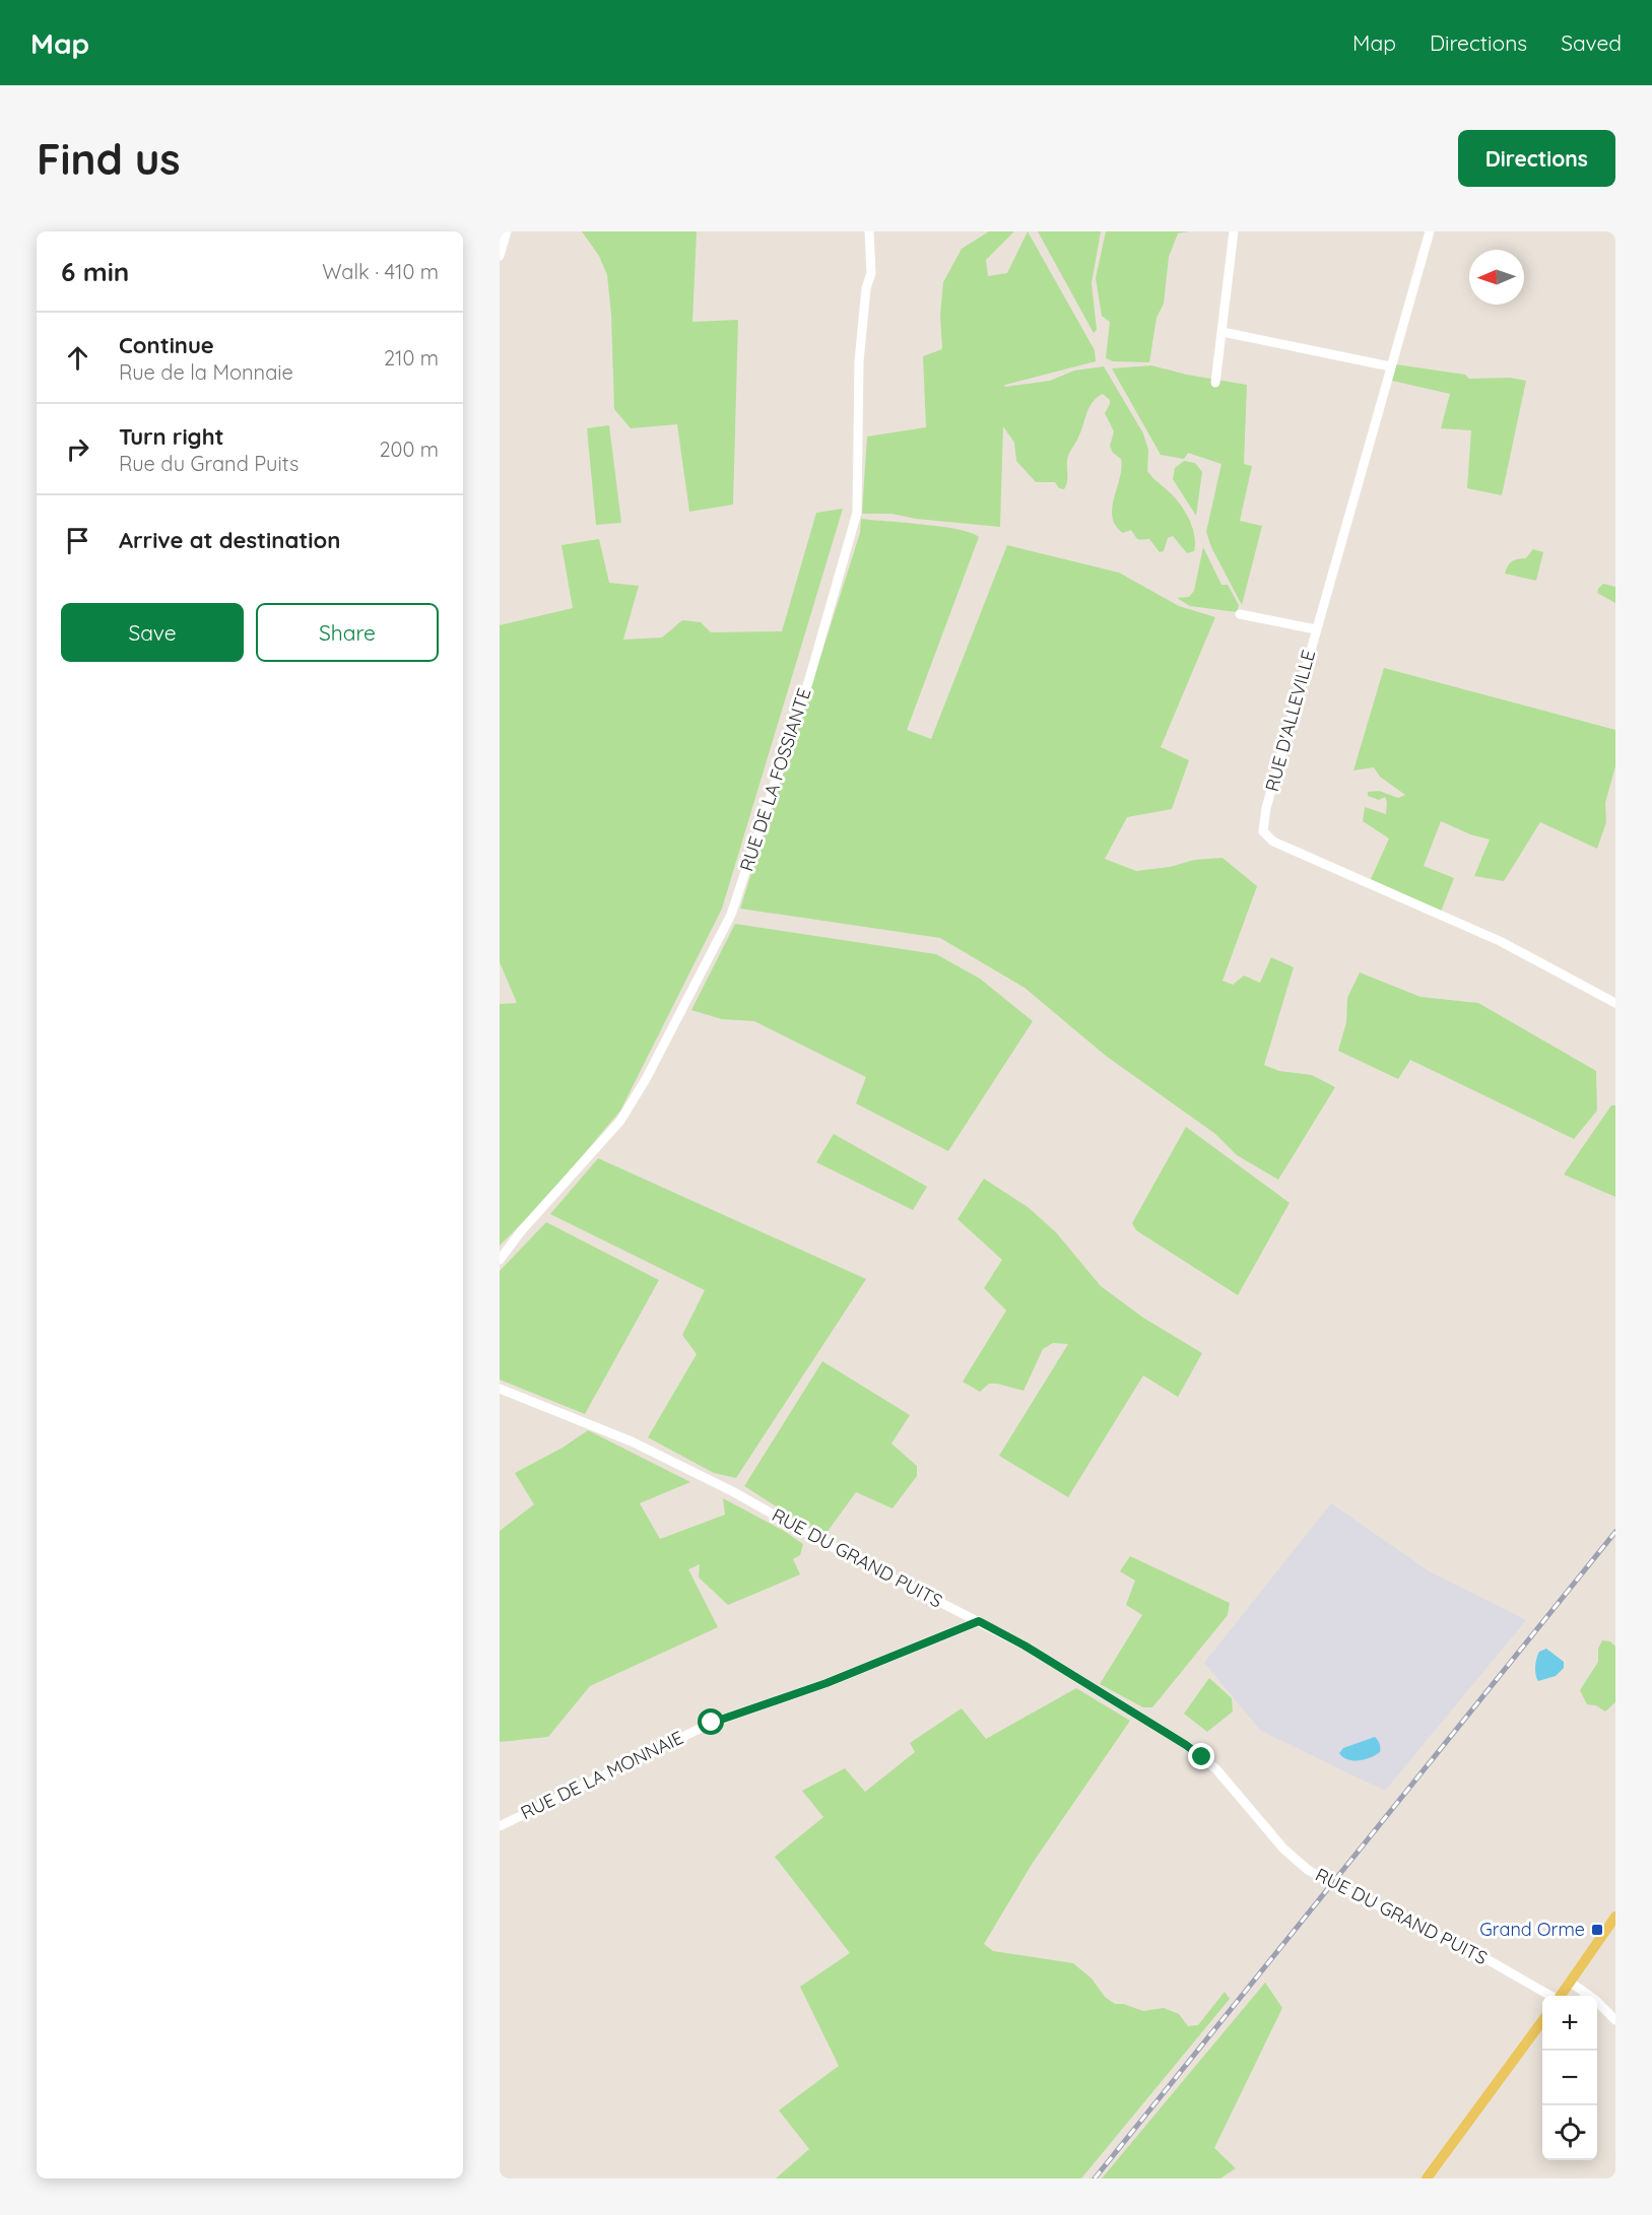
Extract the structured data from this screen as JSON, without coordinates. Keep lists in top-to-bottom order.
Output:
{
  "streets": {
    "street": [
      "RUE D'ALLEVILLE",
      "RUE DE LA FOSSIANTE",
      "RUE DU GRAND PUITS",
      "RUE DE LA MONNAIE"
    ]
  },
  "crossings": [
    ["RUE DU GRAND PUITS", "RUE DE LA MONNAIE"]
  ],
  "places": {
    "transit": ["Grand Orme"]
  },
  "north": "left",
  "page": {
    "header": "Map",
    "nav": ["Map", "Directions", "Saved"],
    "buttons": [
      "Directions",
      ["Save", "Share"]
    ],
    "title": "Find us",
    "heading": ["6 min", "Walk · 410 m"],
    "list": [
      ["Continue", "Rue de la Monnaie", "210 m"],
      ["Turn right", "Rue du Grand Puits", "200 m"],
      "Arrive at destination"
    ],
    "map_buttons": ["+", "−"]
  }
}
